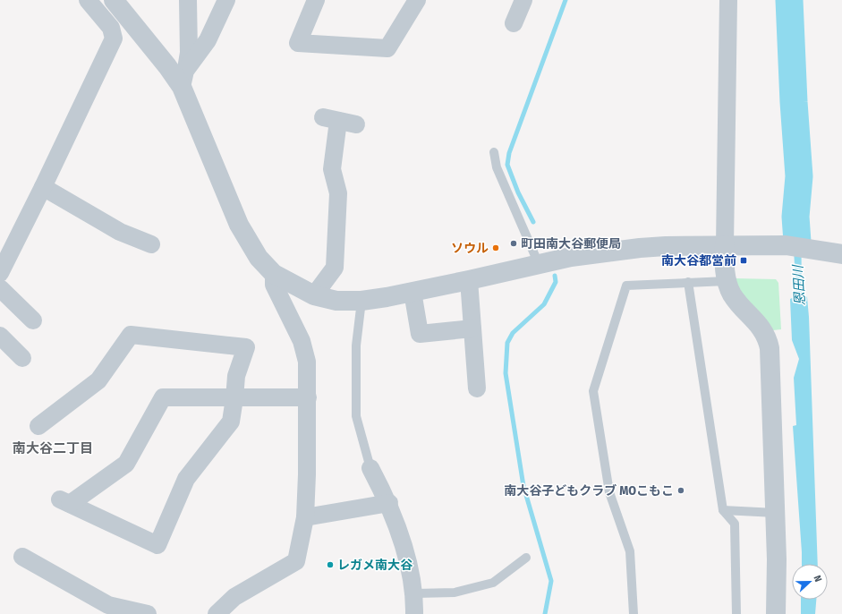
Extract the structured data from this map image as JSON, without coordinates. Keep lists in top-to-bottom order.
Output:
{
  "districts": ["南大谷二丁目"],
  "water": ["恩田川"],
  "places": {
    "other": [
      "町田南大谷郵便局",
      "ソウル",
      "南大谷子どもクラブ MOこもこ",
      "レガメ南大谷"
    ],
    "transit": ["南大谷都営前"]
  },
  "north": "right"
}
